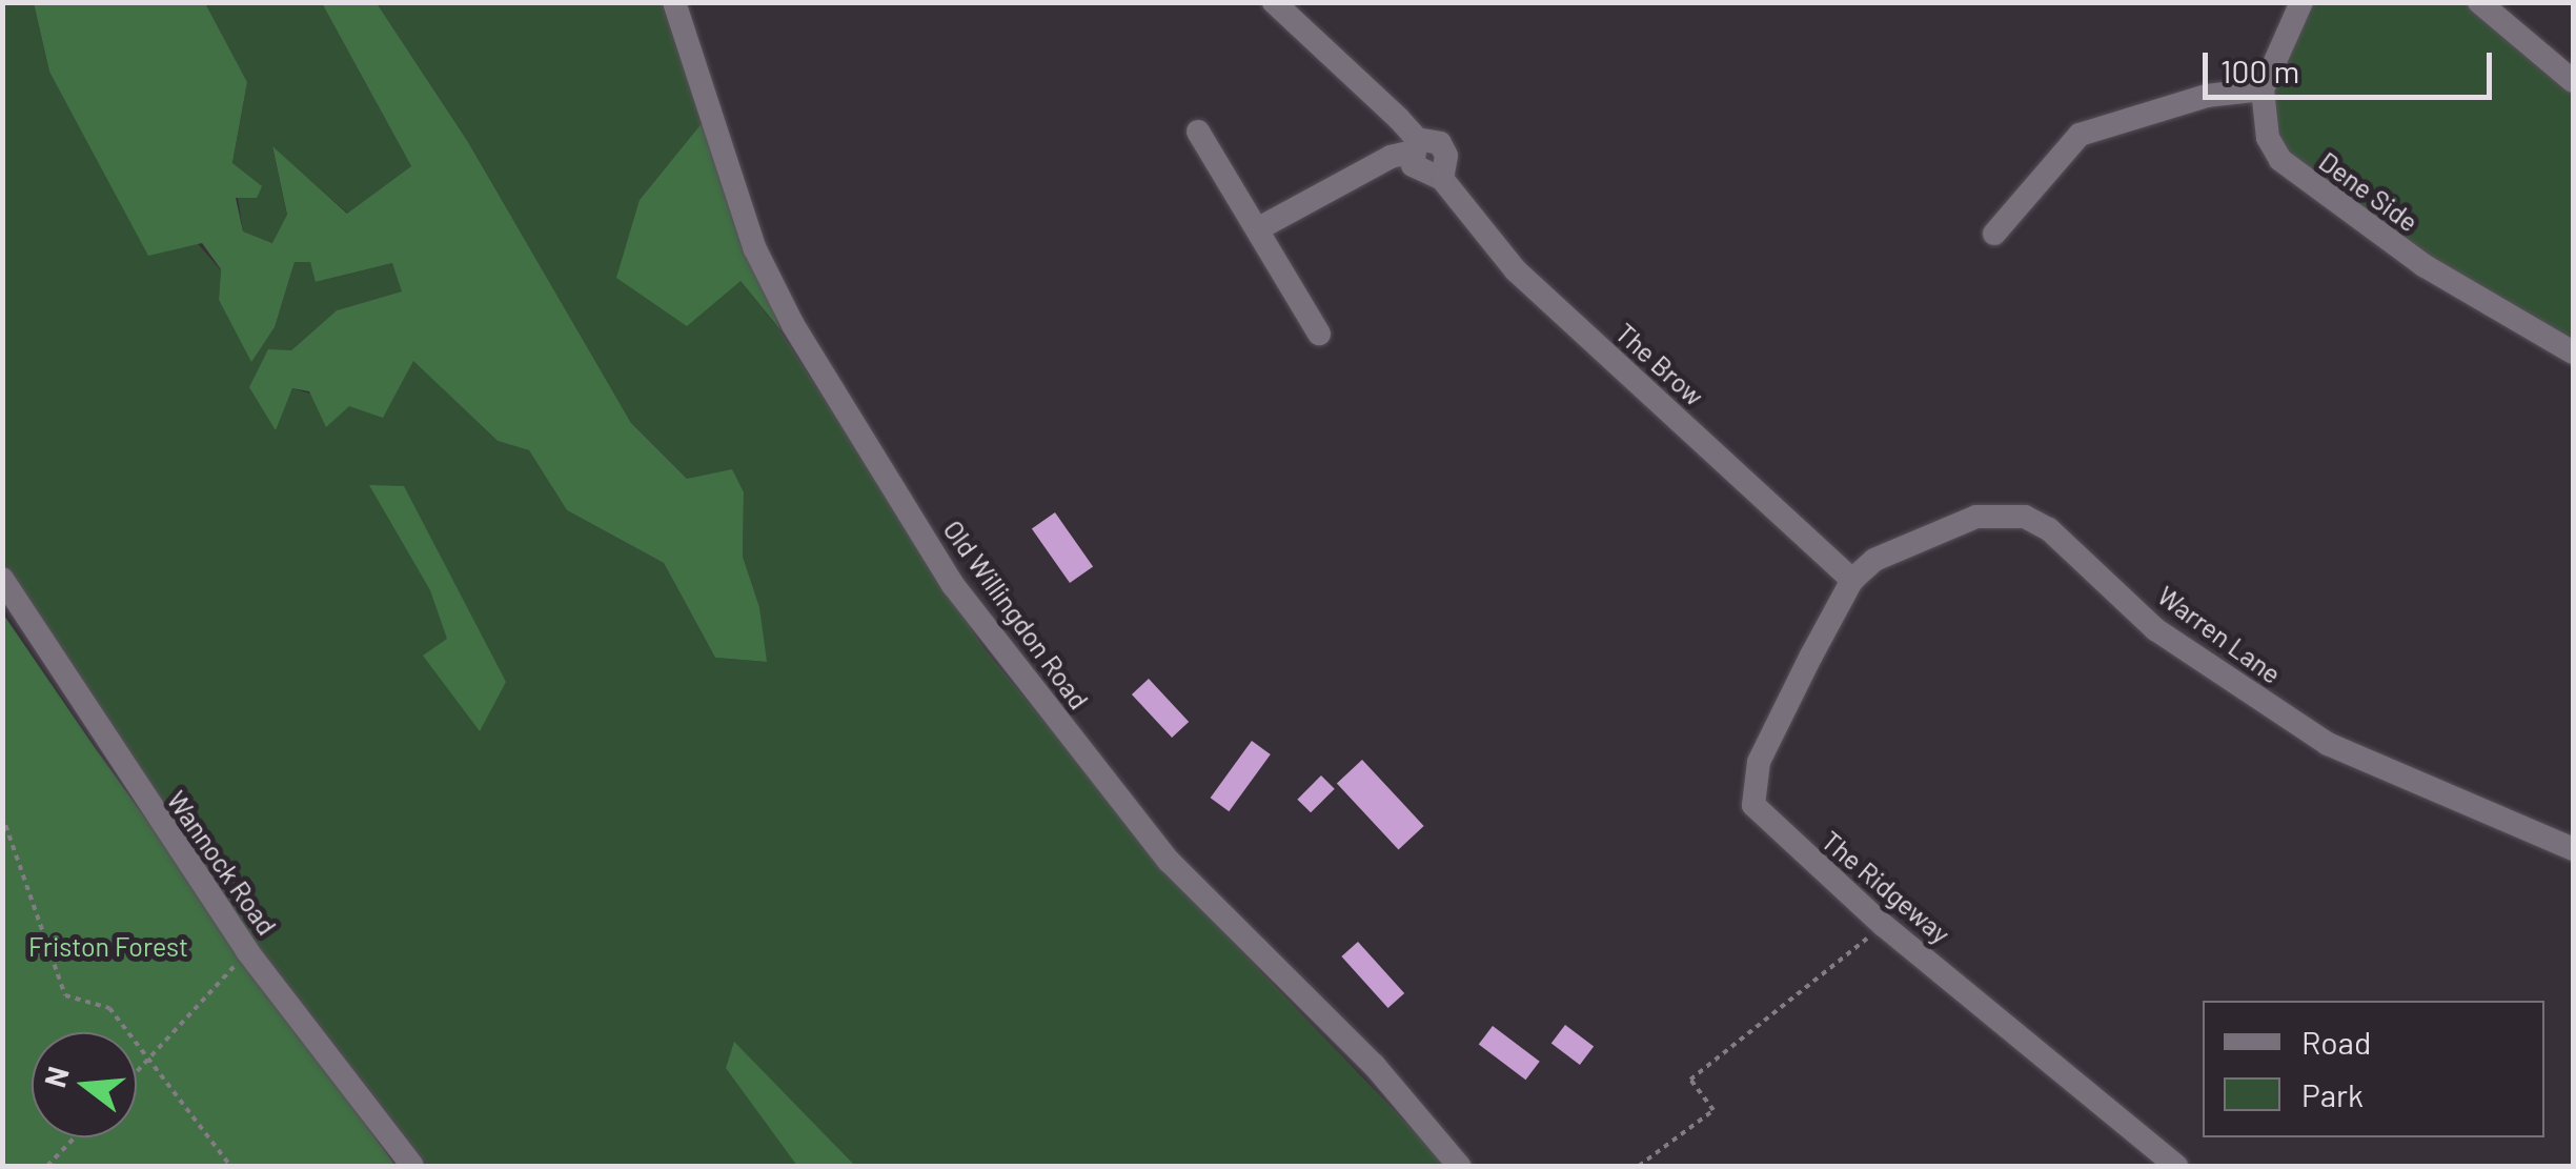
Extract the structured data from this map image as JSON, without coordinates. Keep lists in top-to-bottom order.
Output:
{
  "streets": {
    "street": [
      "Dene Side",
      "The Brow",
      "Old Willingdon Road",
      "Warren Lane",
      "Wannock Road",
      "The Ridgeway"
    ]
  },
  "crossings": [
    ["The Brow", "Warren Lane"],
    ["The Brow", "The Ridgeway"],
    ["Warren Lane", "The Ridgeway"]
  ],
  "parks": ["Friston Forest"],
  "legend": ["Road", "Park"],
  "scale_bar": "100 m",
  "north": "left"
}
